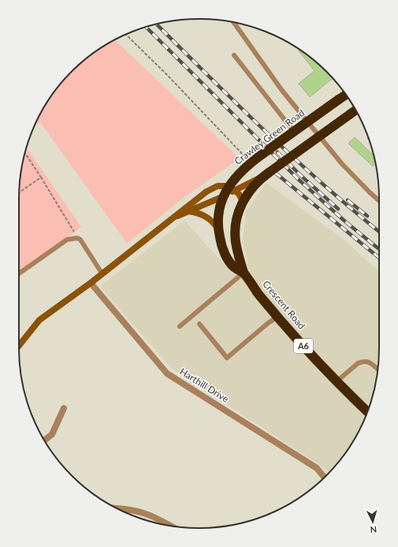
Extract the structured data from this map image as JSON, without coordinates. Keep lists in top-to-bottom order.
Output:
{
  "streets": {
    "highway": ["Crawley Green Road", "Crescent Road", "A6"],
    "street": ["Harthill Drive"]
  },
  "crossings": [
    ["Crawley Green Road", "A6"],
    ["Crescent Road", "A6"]
  ],
  "north": "bottom"
}
